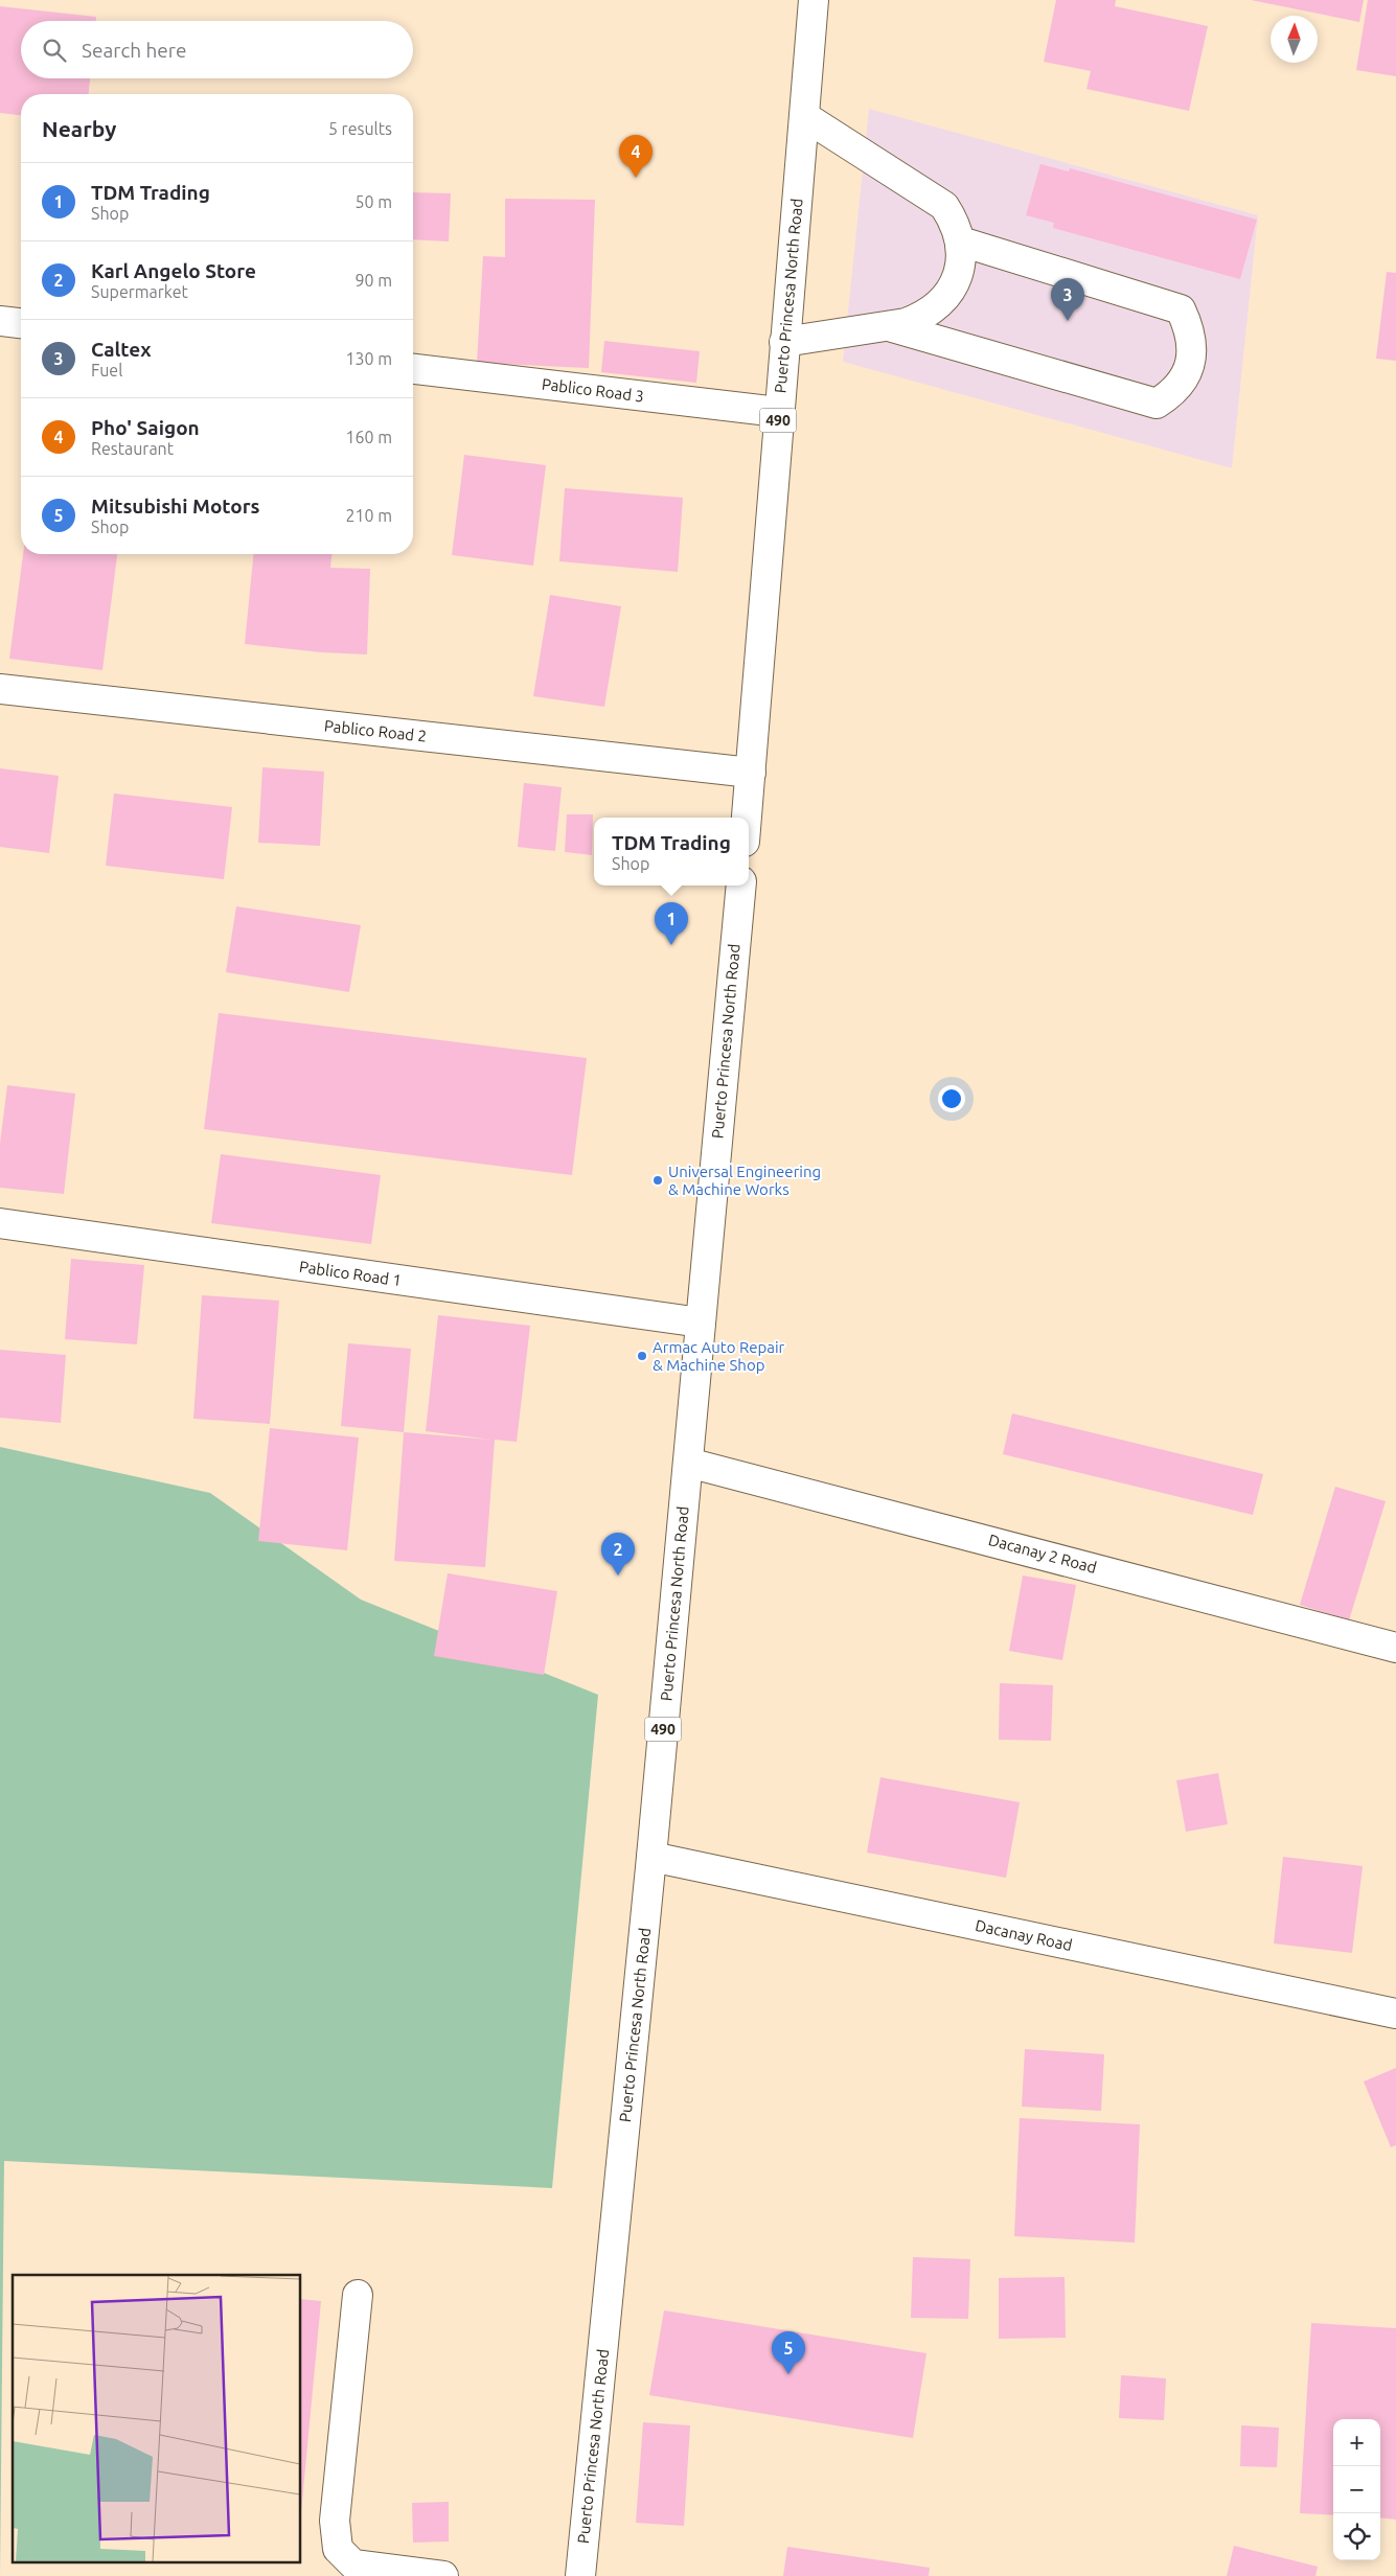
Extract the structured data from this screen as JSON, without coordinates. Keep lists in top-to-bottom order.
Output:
{
  "streets": {
    "street": [
      "Puerto Princesa North Road",
      "Pablico Road 3",
      "490",
      "Pablico Road 2",
      "Pablico Road 1",
      "Dacanay 2 Road",
      "Dacanay Road"
    ]
  },
  "crossings": [
    ["Puerto Princesa North Road", "Pablico Road 3"],
    ["Puerto Princesa North Road", "Pablico Road 2"],
    ["Puerto Princesa North Road", "Pablico Road 1"],
    ["Puerto Princesa North Road", "Dacanay 2 Road"],
    ["Puerto Princesa North Road", "Dacanay Road"]
  ],
  "places": ["Universal Engineering & Machine Works", "Armac Auto Repair & Machine Shop"],
  "north": "top",
  "page": {
    "search": "Search here",
    "heading": ["Nearby", "5 results"],
    "pins": [
      "4",
      "3",
      "1",
      "2",
      "5"
    ],
    "list": [
      {
        "mark": "1",
        "name": "TDM Trading",
        "note": "Shop",
        "value": "50 m"
      },
      {
        "mark": "2",
        "name": "Karl Angelo Store",
        "note": "Supermarket",
        "value": "90 m"
      },
      {
        "mark": "3",
        "name": "Caltex",
        "note": "Fuel",
        "value": "130 m"
      },
      {
        "mark": "4",
        "name": "Pho' Saigon",
        "note": "Restaurant",
        "value": "160 m"
      },
      {
        "mark": "5",
        "name": "Mitsubishi Motors",
        "note": "Shop",
        "value": "210 m"
      }
    ],
    "popup": ["TDM Trading", "Shop"],
    "map_buttons": ["+", "−"]
  }
}
